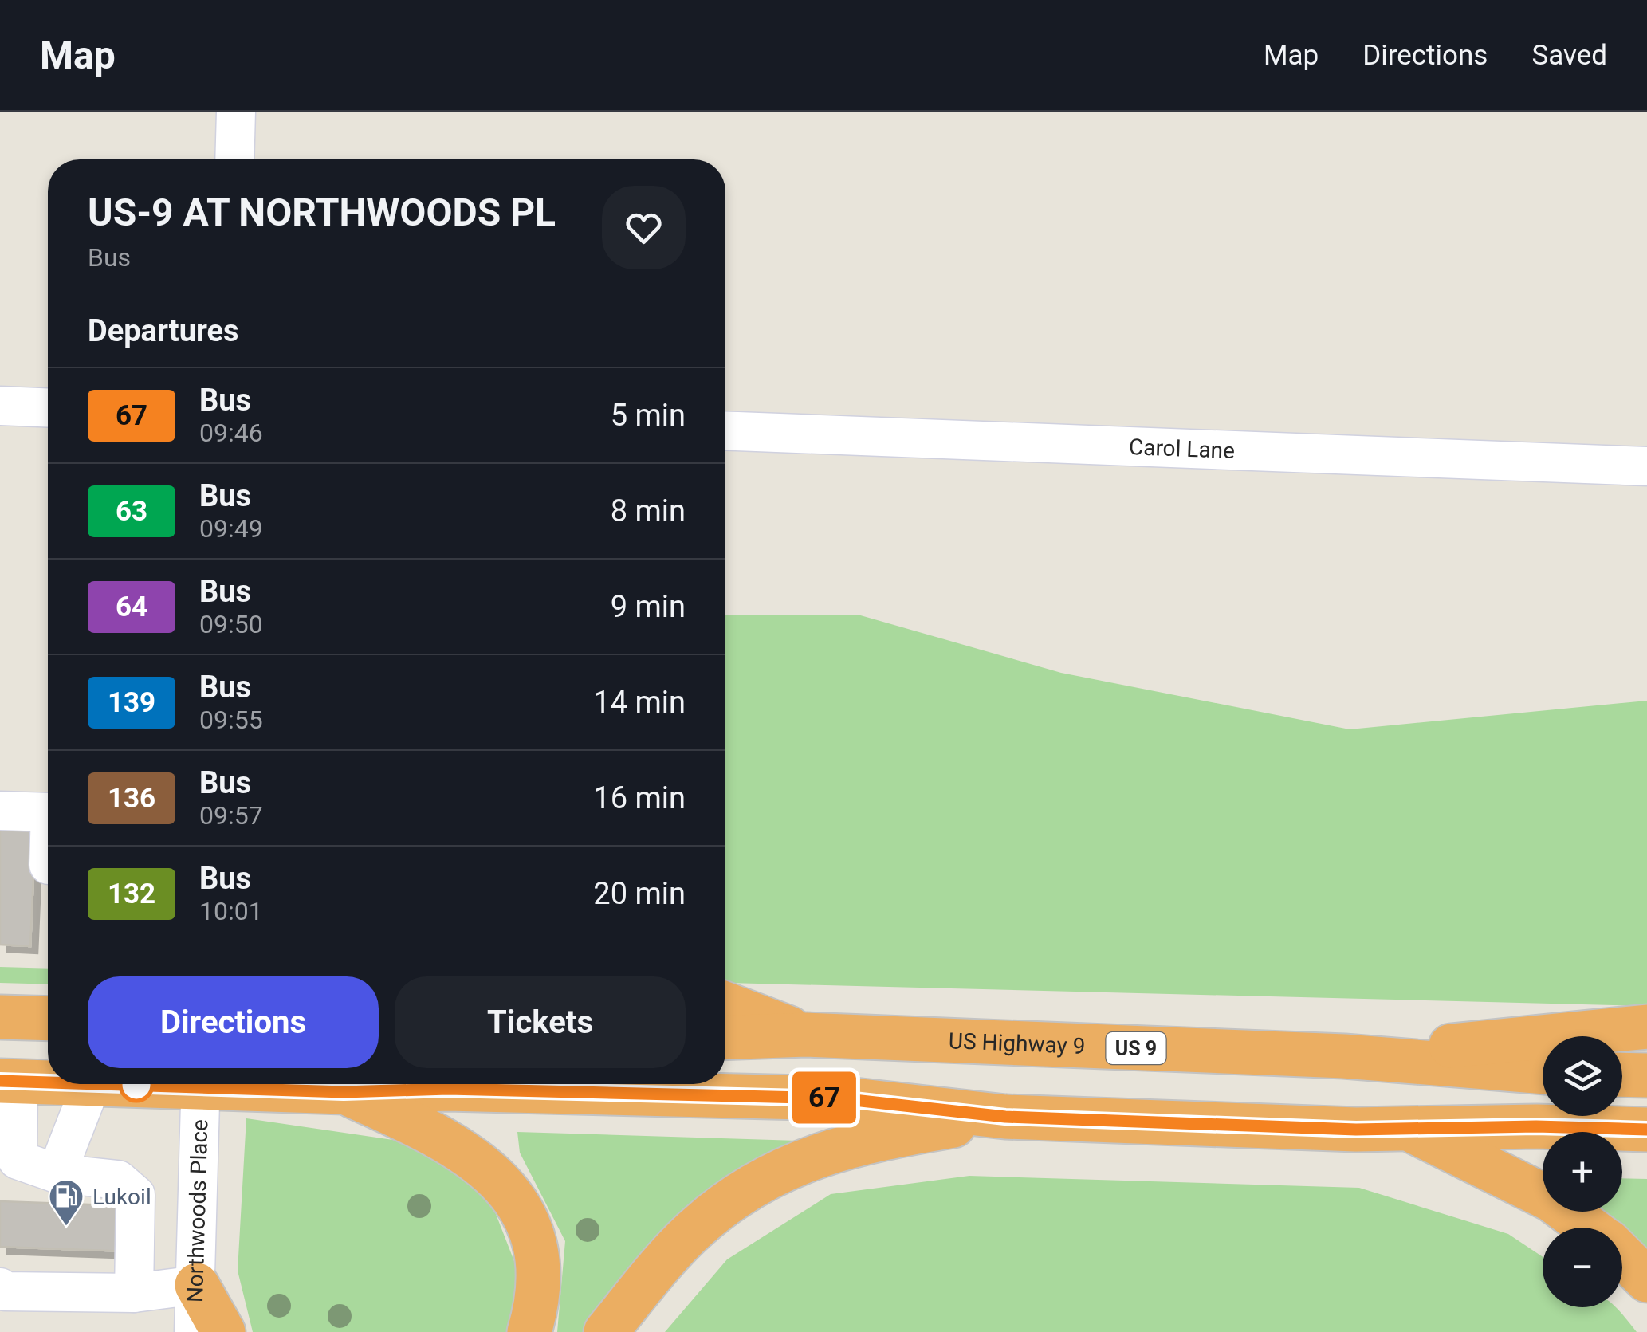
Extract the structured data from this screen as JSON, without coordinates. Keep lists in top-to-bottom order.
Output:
{
  "streets": {
    "highway": ["US Highway 9", "US 9"],
    "street": ["Carol Lane", "Northwoods Place"]
  },
  "places": {
    "fuel station": ["Lukoil"]
  },
  "lines": ["bus line 67"],
  "page": {
    "header": "Map",
    "nav": ["Map", "Directions", "Saved"],
    "on_map": "67",
    "heading": [
      ["US-9 AT NORTHWOODS PL", "Bus"],
      "Departures"
    ],
    "list": [
      {
        "mark": "67",
        "name": "Bus",
        "note": "09:46",
        "value": "5 min"
      },
      {
        "mark": "63",
        "name": "Bus",
        "note": "09:49",
        "value": "8 min"
      },
      {
        "mark": "64",
        "name": "Bus",
        "note": "09:50",
        "value": "9 min"
      },
      {
        "mark": "139",
        "name": "Bus",
        "note": "09:55",
        "value": "14 min"
      },
      {
        "mark": "136",
        "name": "Bus",
        "note": "09:57",
        "value": "16 min"
      },
      {
        "mark": "132",
        "name": "Bus",
        "note": "10:01",
        "value": "20 min"
      }
    ],
    "buttons": ["Directions", "Tickets"],
    "map_buttons": ["+", "−"]
  }
}
